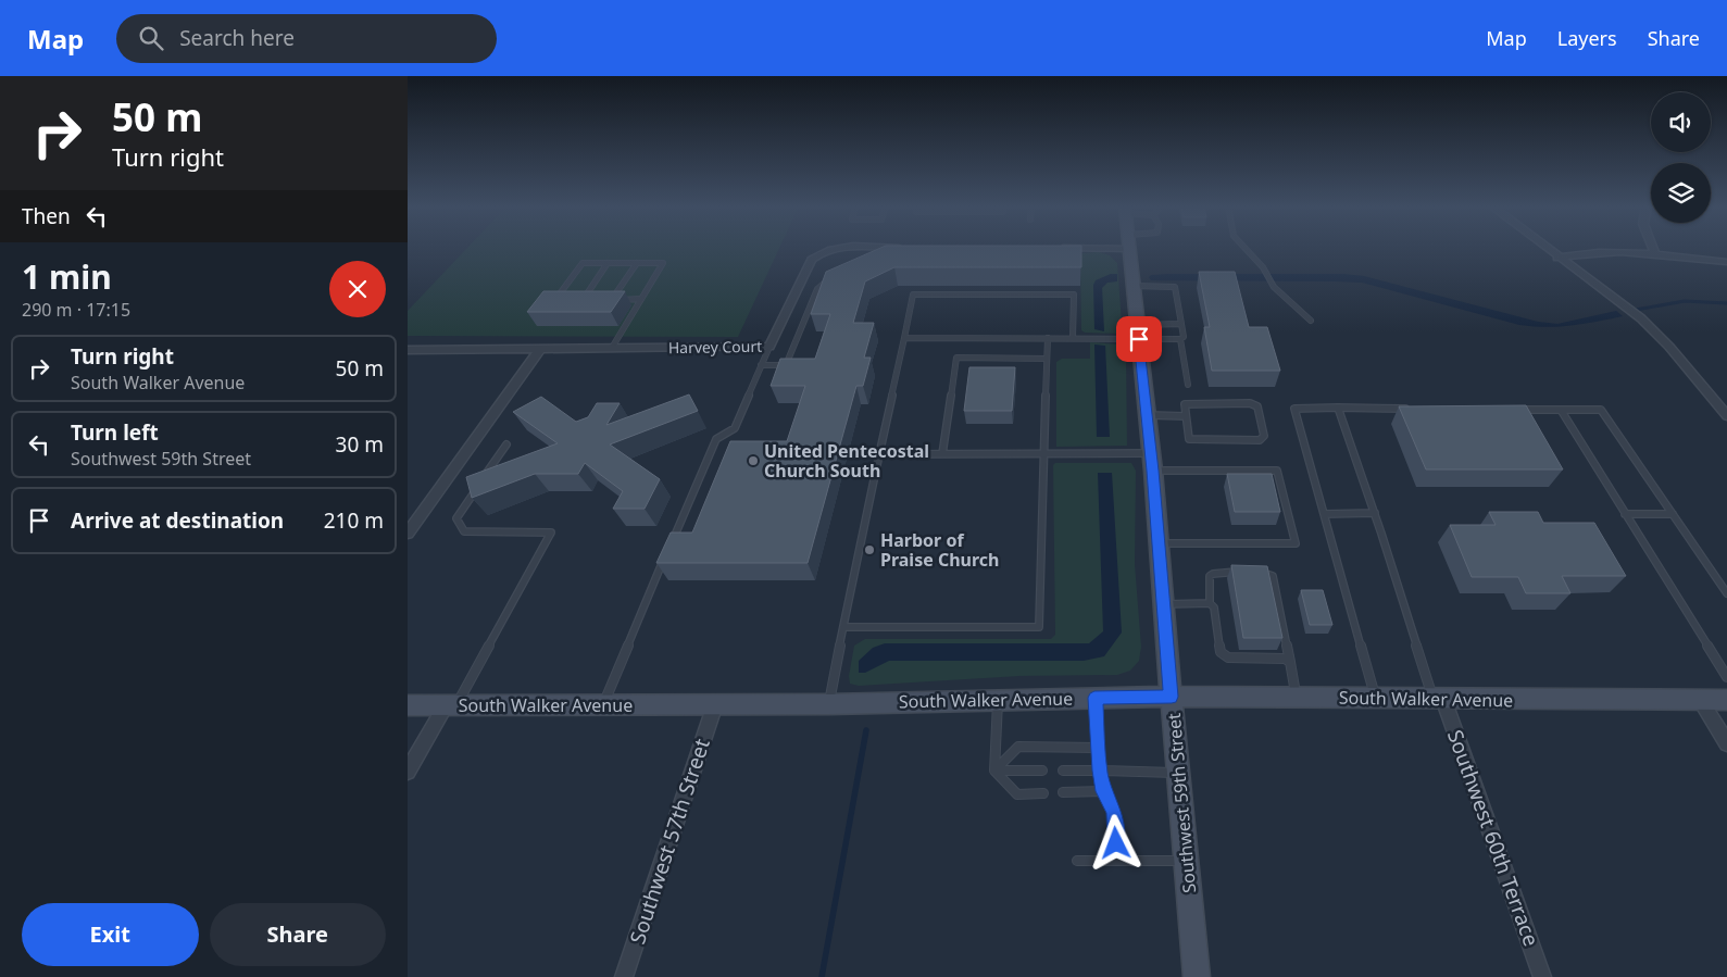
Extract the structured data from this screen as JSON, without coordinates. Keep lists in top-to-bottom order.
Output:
{
  "streets": {
    "main road": ["South Walker Avenue", "Southwest 59th Street"],
    "street": ["Harvey Court", "Southwest 60th Terrace", "Southwest 57th Street"]
  },
  "crossings": [
    ["South Walker Avenue", "Southwest 59th Street"],
    ["South Walker Avenue", "Southwest 60th Terrace"],
    ["South Walker Avenue", "Southwest 57th Street"]
  ],
  "places": ["United Pentecostal Church South", "Harbor of Praise Church"],
  "page": {
    "header": "Map",
    "search": "Search here",
    "nav": ["Map", "Layers", "Share"],
    "turn": ["50 m", "Turn right"],
    "then": "Then",
    "heading": ["1 min", "290 m · 17:15"],
    "list": [
      {
        "name": "Turn right",
        "note": "South Walker Avenue",
        "value": "50 m"
      },
      {
        "name": "Turn left",
        "note": "Southwest 59th Street",
        "value": "30 m"
      },
      {
        "name": "Arrive at destination",
        "value": "210 m"
      }
    ],
    "buttons": ["Exit", "Share"]
  }
}
